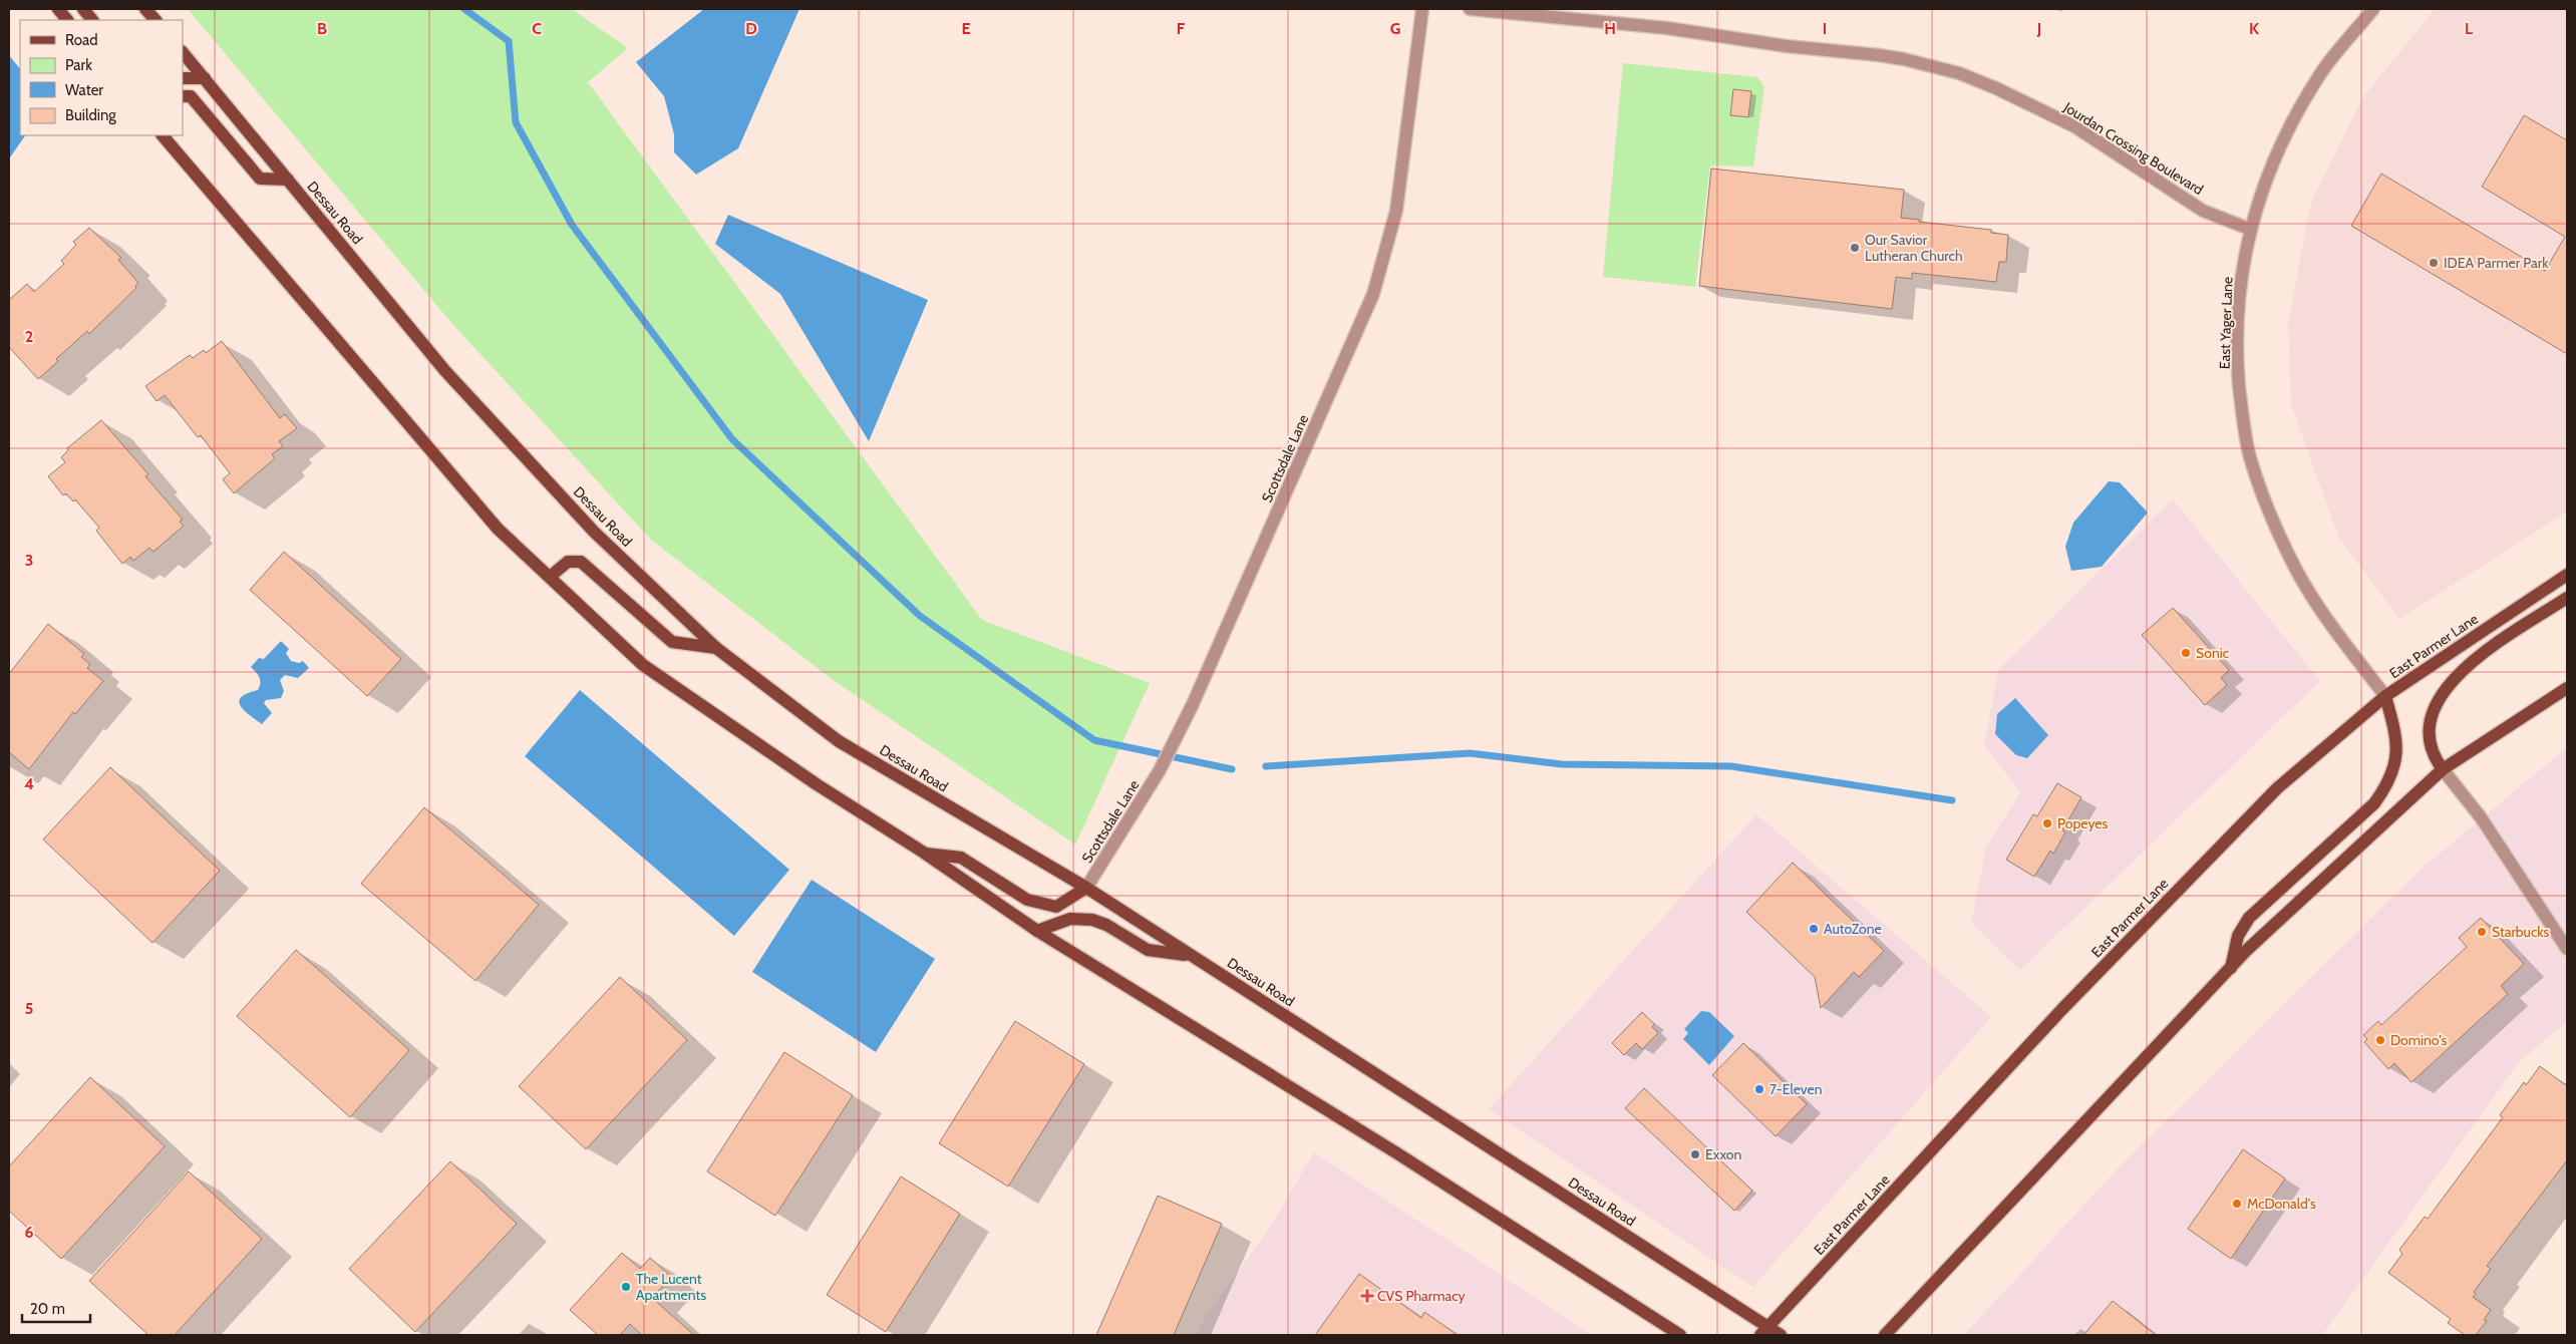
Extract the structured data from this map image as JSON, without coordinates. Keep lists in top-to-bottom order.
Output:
{
  "streets": {
    "main road": ["Dessau Road", "East Parmer Lane"],
    "street": ["Jourdan Crossing Boulevard", "East Yager Lane", "Scottsdale Lane"]
  },
  "crossings": [
    ["Jourdan Crossing Boulevard", "East Yager Lane"],
    ["Dessau Road", "Scottsdale Lane"],
    ["Dessau Road", "East Parmer Lane"],
    ["East Yager Lane", "East Parmer Lane"]
  ],
  "places": {
    "other": [
      "Our Savior Lutheran Church",
      "IDEA Parmer Park",
      "Sonic",
      "Popeyes",
      "AutoZone",
      "Starbucks",
      "Domino's",
      "7-Eleven",
      "Exxon",
      "McDonald's",
      "The Lucent Apartments"
    ],
    "health": ["CVS Pharmacy"]
  },
  "legend": [
    "Road",
    "Park",
    "Water",
    "Building"
  ],
  "scale_bar": "20 m",
  "grid": {
    "columns": [
      "B",
      "C",
      "D",
      "E",
      "F",
      "G",
      "H",
      "I",
      "J",
      "K",
      "L"
    ],
    "rows": [
      "2",
      "3",
      "4",
      "5",
      "6"
    ]
  }
}
